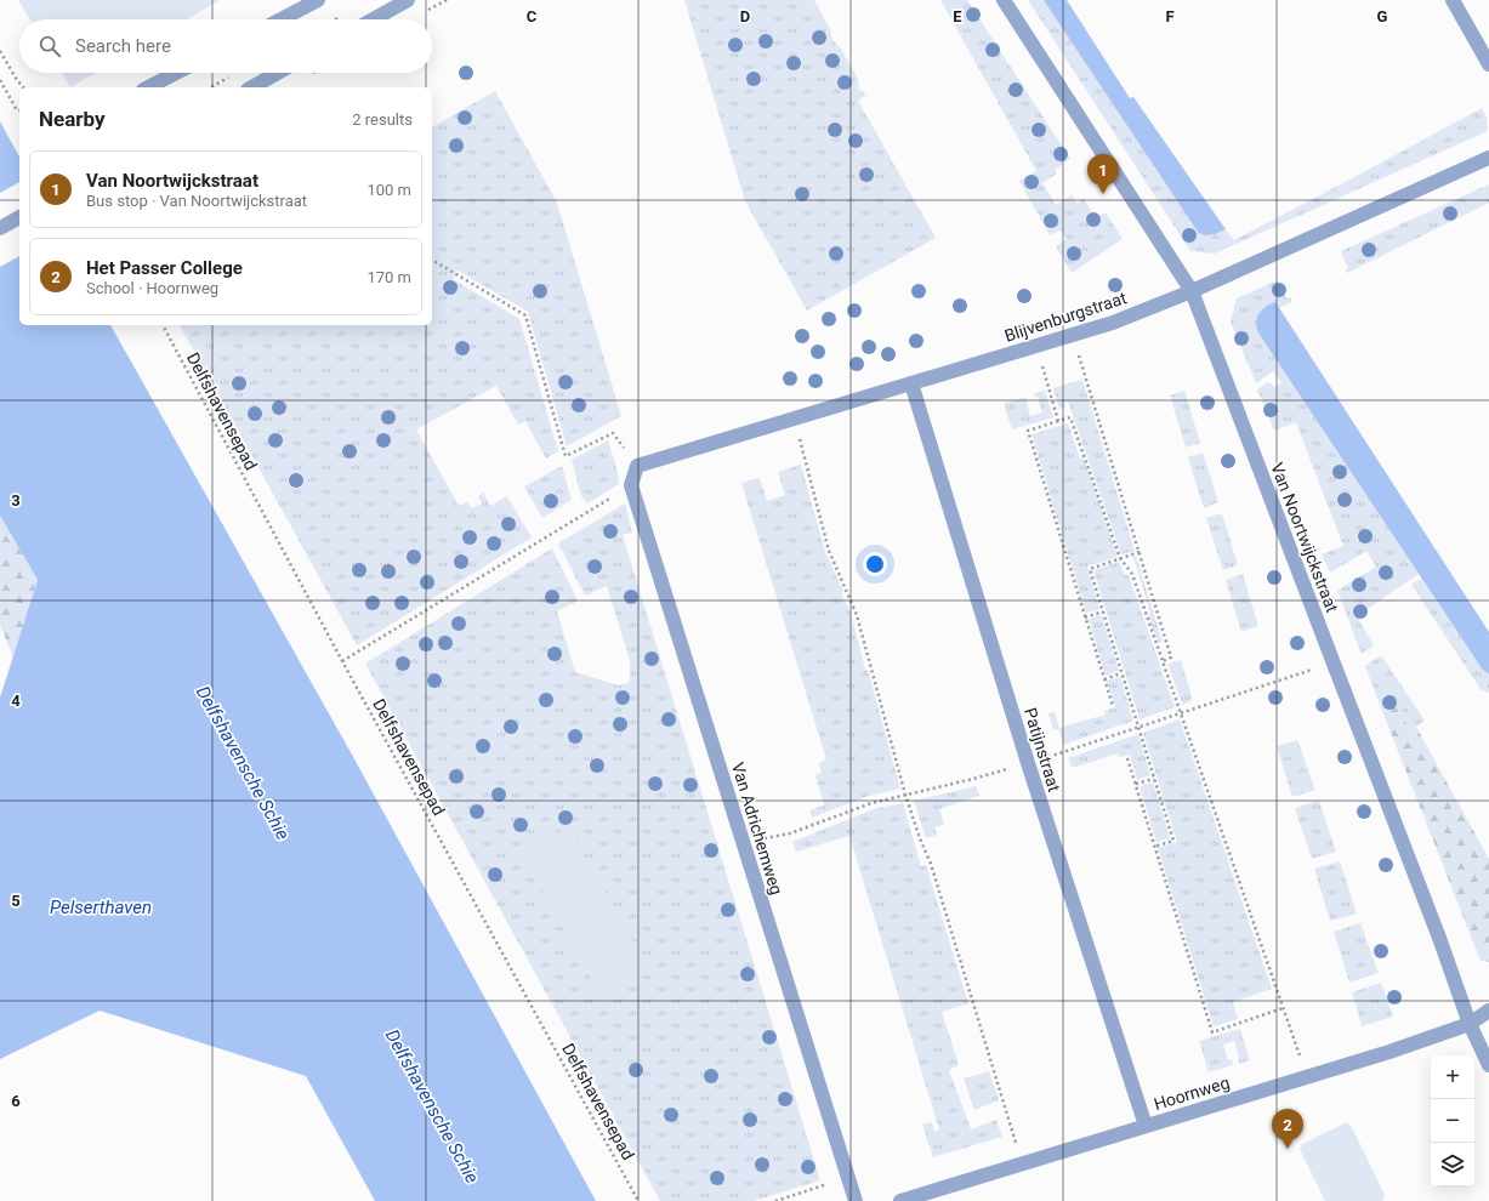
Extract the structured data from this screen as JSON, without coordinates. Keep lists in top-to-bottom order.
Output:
{
  "streets": {
    "street": [
      "Blijvenburgstraat",
      "Van Noortwijckstraat",
      "Patijnstraat",
      "Van Adrichemweg",
      "Hoornweg"
    ],
    "path": ["Delfshavensepad"]
  },
  "crossings": [
    ["Blijvenburgstraat", "Van Noortwijckstraat"],
    ["Blijvenburgstraat", "Patijnstraat"],
    ["Van Noortwijckstraat", "Hoornweg"],
    ["Patijnstraat", "Hoornweg"]
  ],
  "water": ["Delfshavensche Schie", "Pelserthaven"],
  "page": {
    "search": "Search here",
    "heading": ["Nearby", "2 results"],
    "list": [
      {
        "mark": "1",
        "name": "Van Noortwijckstraat",
        "note": "Bus stop · Van Noortwijckstraat",
        "value": "100 m"
      },
      {
        "mark": "2",
        "name": "Het Passer College",
        "note": "School · Hoornweg",
        "value": "170 m"
      }
    ],
    "pins": ["1", "2"],
    "map_buttons": ["+", "−"]
  },
  "grid": {
    "columns": [
      "C",
      "D",
      "E",
      "F",
      "G"
    ],
    "rows": [
      "3",
      "4",
      "5",
      "6"
    ]
  }
}
